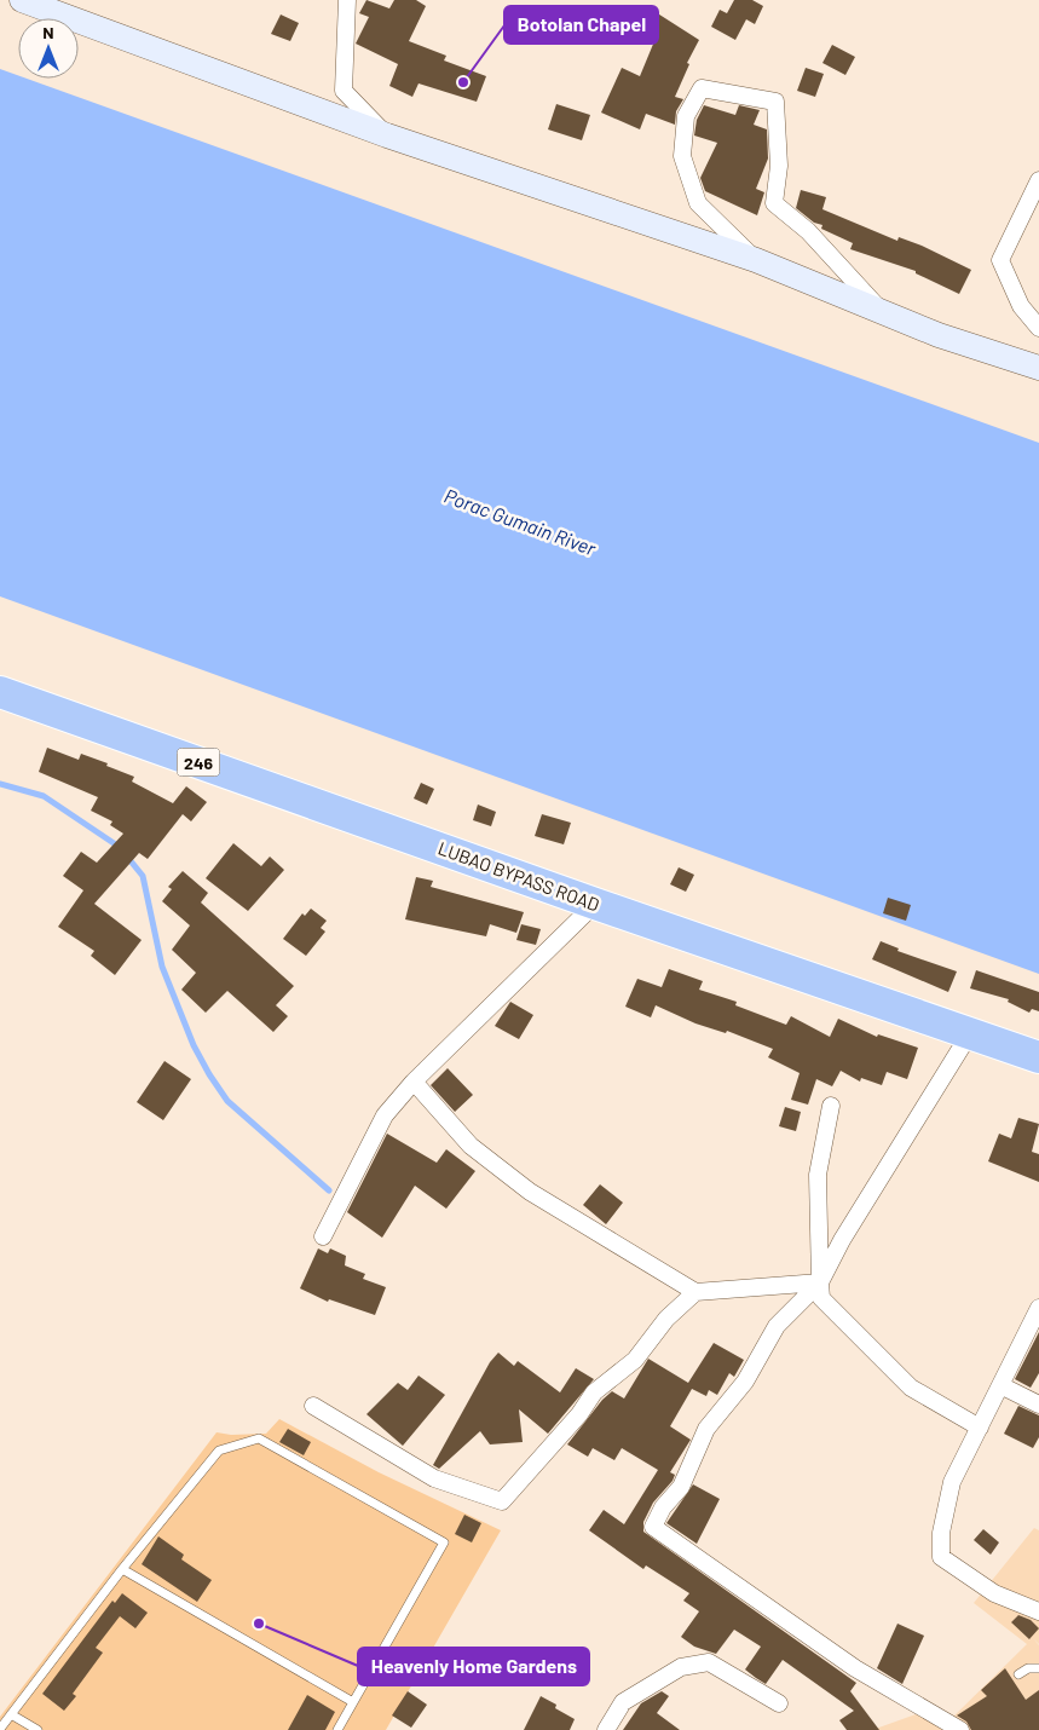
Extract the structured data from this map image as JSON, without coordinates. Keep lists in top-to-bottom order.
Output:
{
  "streets": {
    "highway": ["246", "LUBAO BYPASS ROAD"]
  },
  "water": ["Porac Gumain River"],
  "places": ["Botolan Chapel", "Heavenly Home Gardens"],
  "north": "top"
}
